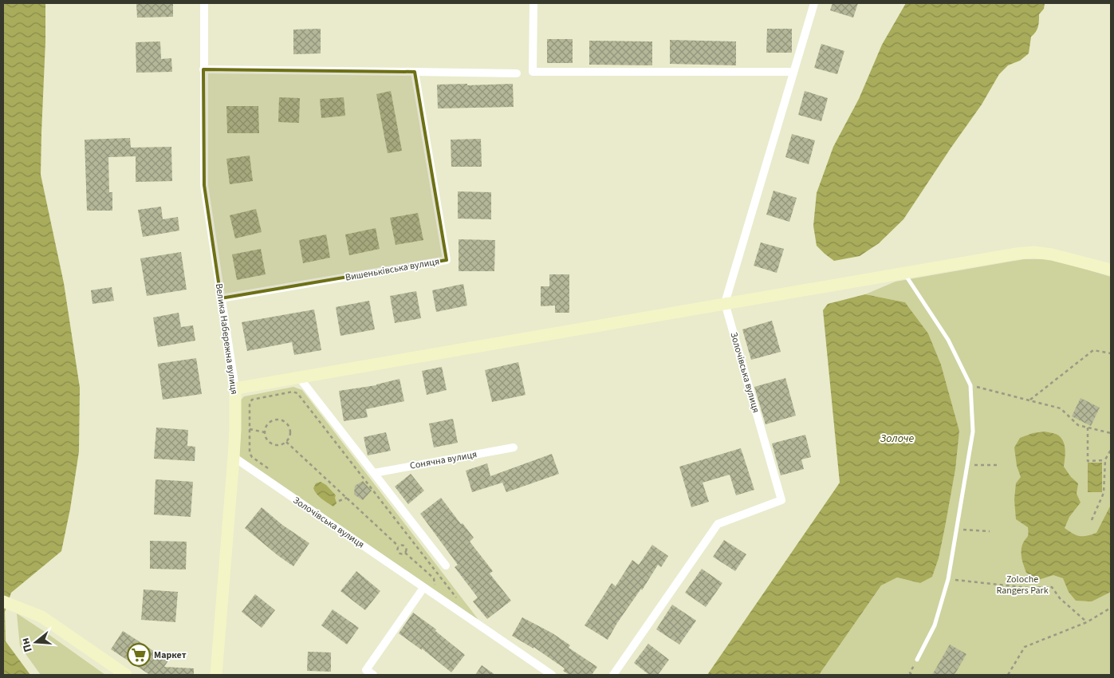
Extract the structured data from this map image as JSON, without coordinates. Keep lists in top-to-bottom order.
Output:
{
  "streets": {
    "street": [
      "Вишеньківська вулиця",
      "Велика Набережна вулиця",
      "Золочівська вулиця",
      "Сонячна вулиця"
    ]
  },
  "crossings": [
    ["Вишеньківська вулиця", "Велика Набережна вулиця"],
    ["Велика Набережна вулиця", "Золочівська вулиця"]
  ],
  "water": ["Золоче"],
  "parks": ["Zoloche Rangers Park"],
  "places": {
    "supermarket": ["Маркет"]
  },
  "north": "left"
}
